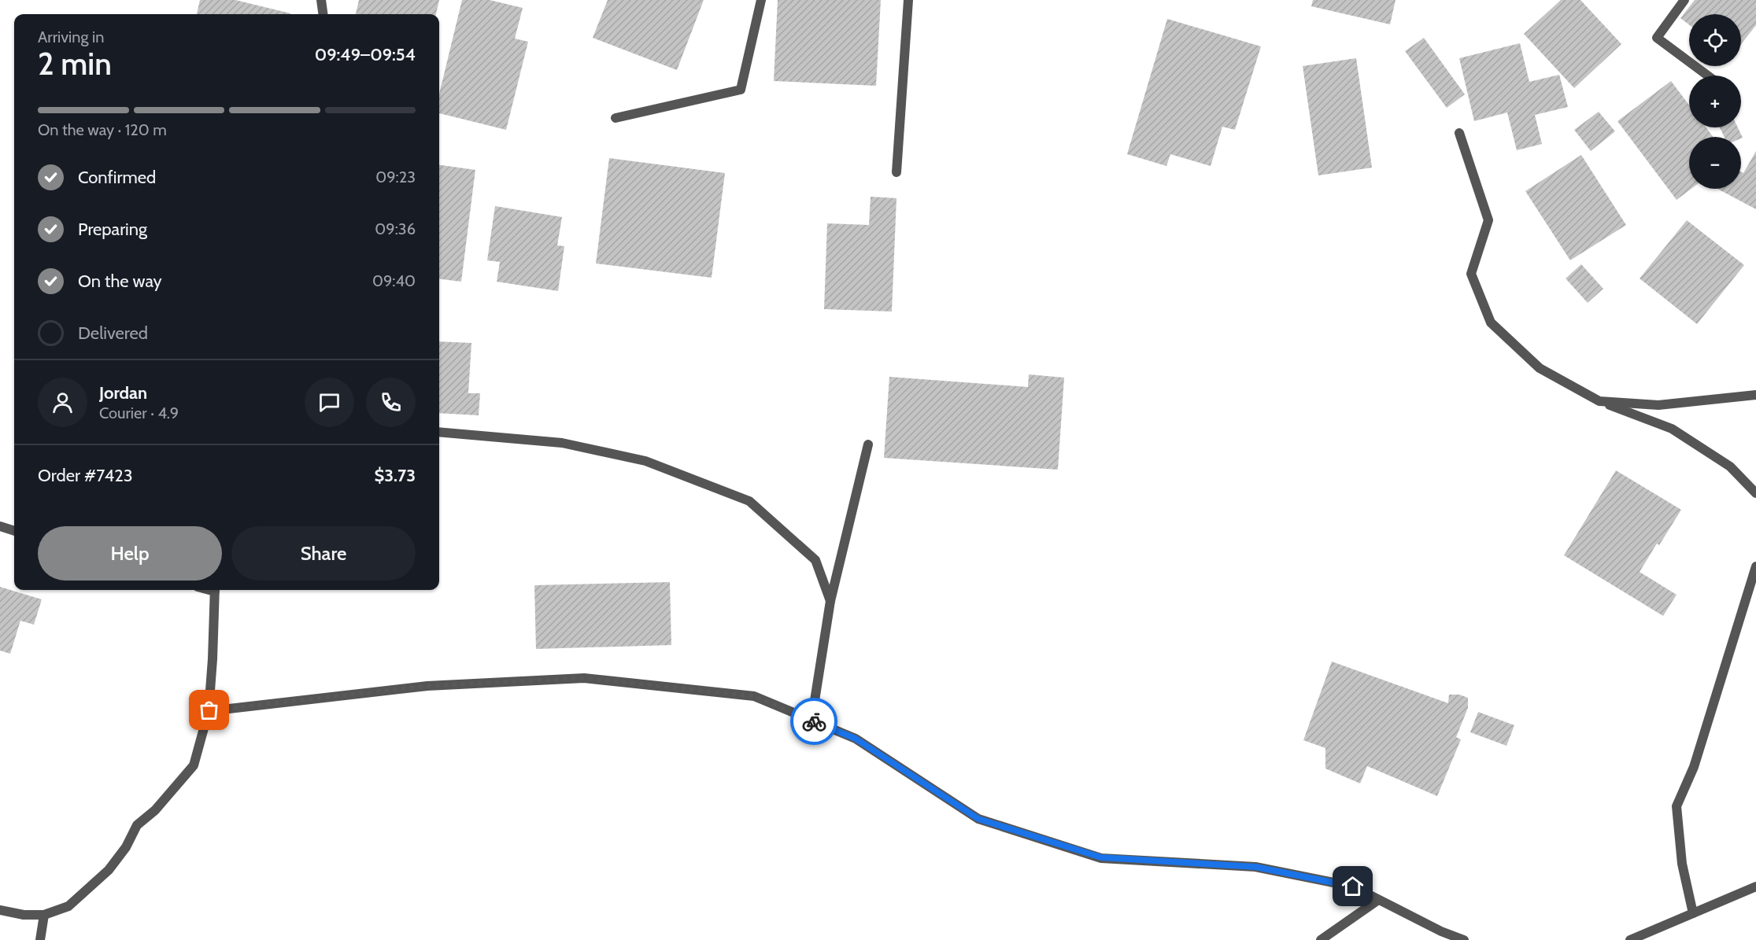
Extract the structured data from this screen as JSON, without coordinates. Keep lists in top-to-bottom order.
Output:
{
  "page": {
    "map_buttons": ["+", "−"],
    "heading": ["2 min", "Arriving in", "09:49–09:54"],
    "panel": [
      "Jordan",
      "Courier · 4.9",
      "Order #7423",
      "$3.73"
    ],
    "bar": "On the way · 120 m",
    "list": [
      ["Confirmed", "09:23"],
      ["Preparing", "09:36"],
      ["On the way", "09:40"],
      "Delivered"
    ],
    "buttons": ["Help", "Share"]
  }
}
